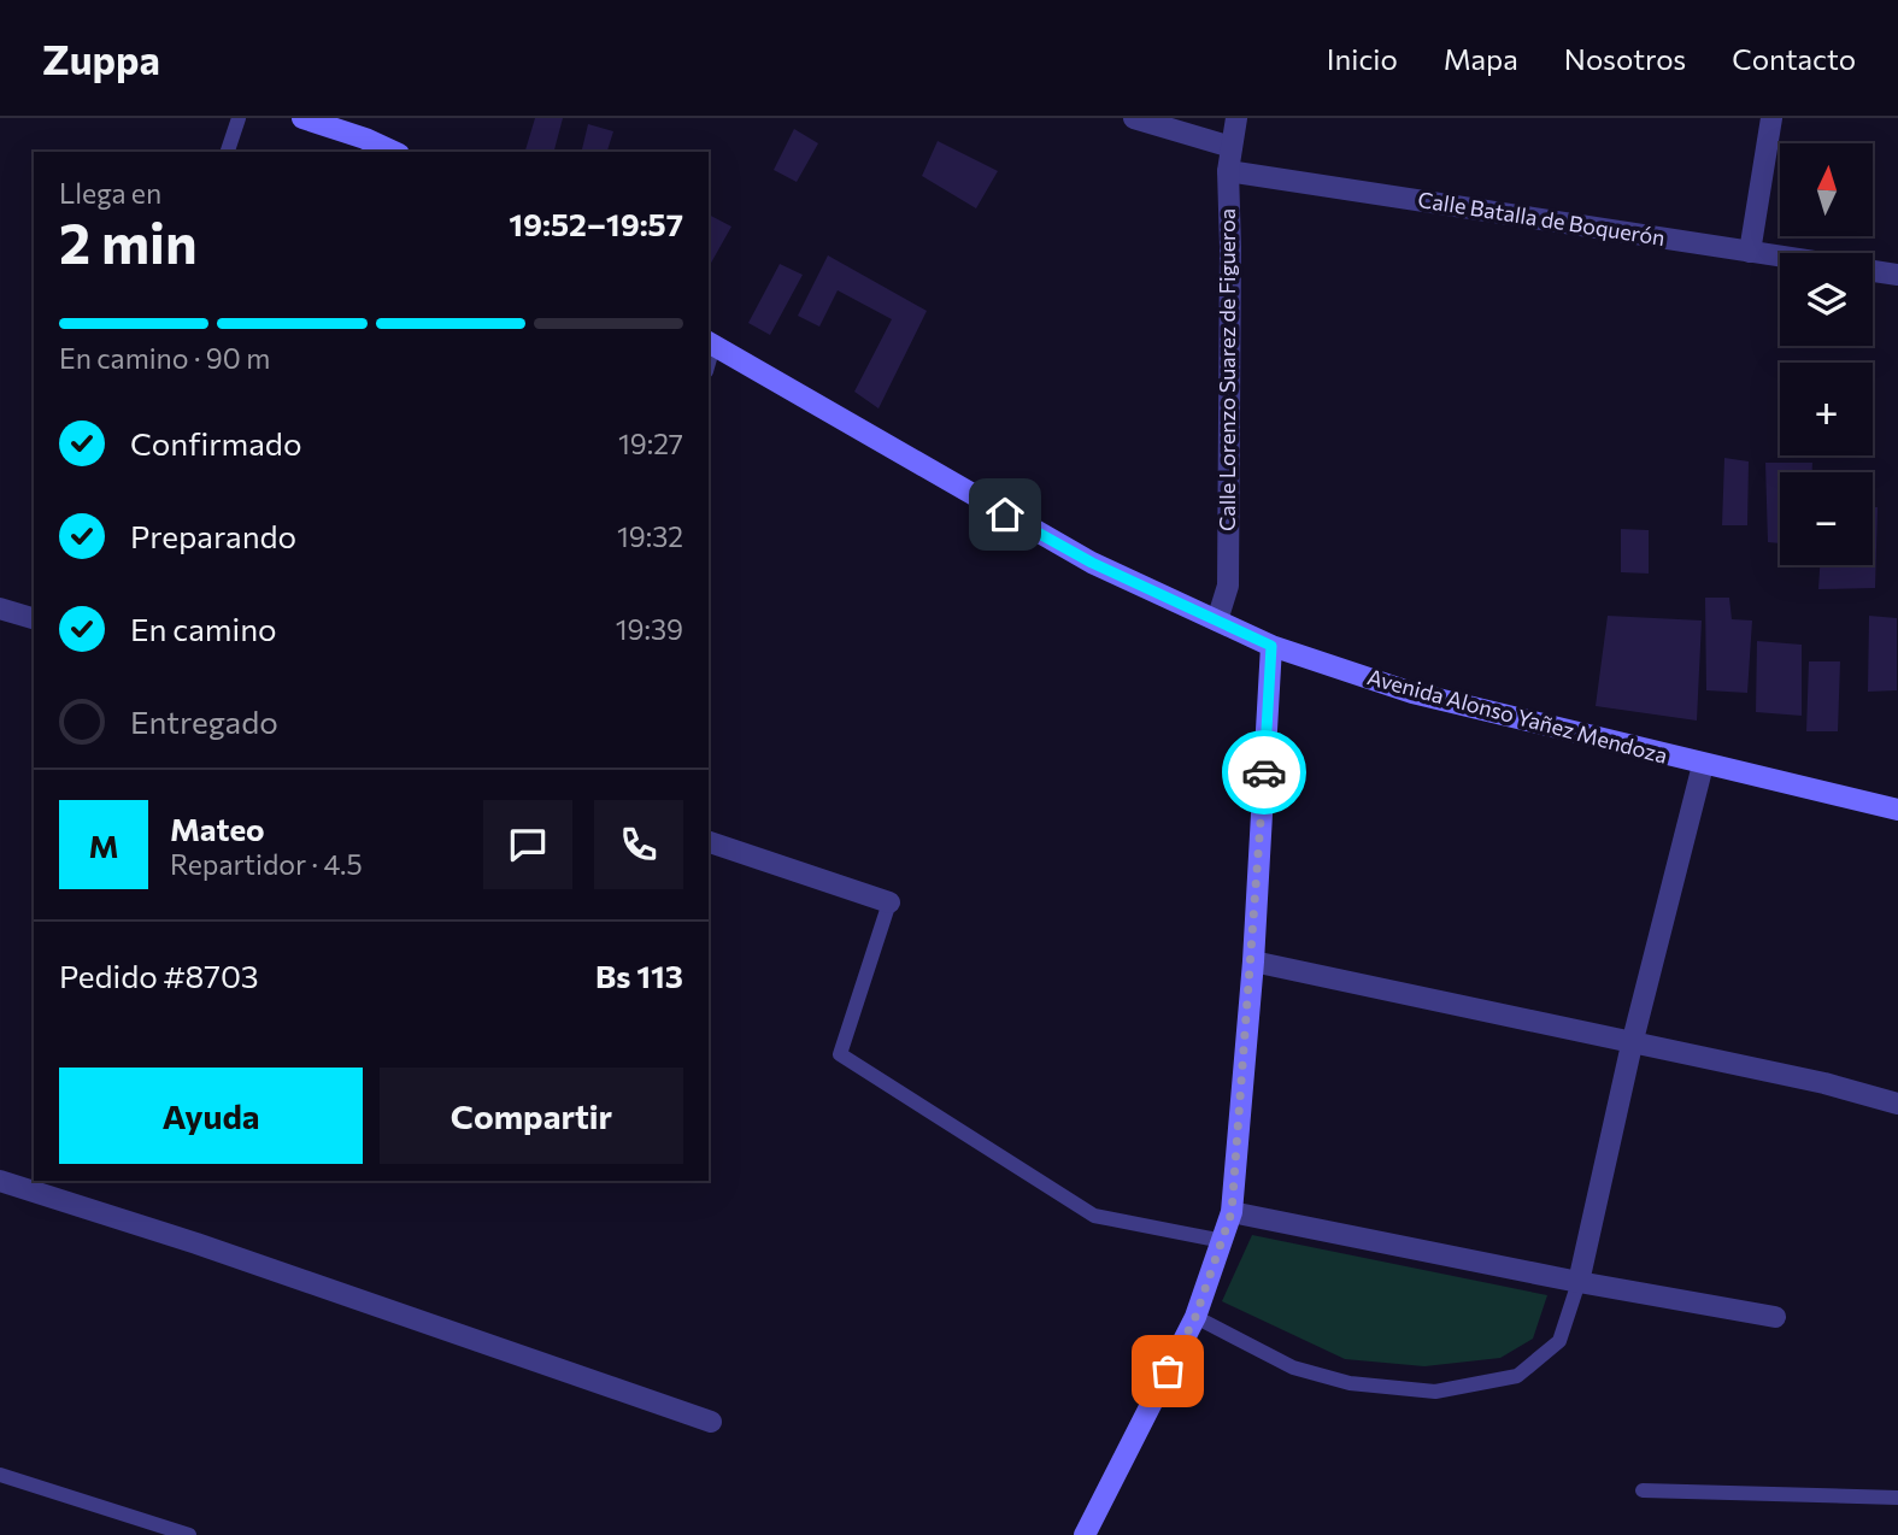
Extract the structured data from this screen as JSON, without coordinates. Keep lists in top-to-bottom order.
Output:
{
  "streets": {
    "main road": ["Avenida Alonso Yañez Mendoza"],
    "street": ["Calle Batalla de Boquerón", "Calle Lorenzo Suarez de Figueroa"]
  },
  "crossings": [
    ["Calle Batalla de Boquerón", "Calle Lorenzo Suarez de Figueroa"],
    ["Calle Lorenzo Suarez de Figueroa", "Avenida Alonso Yañez Mendoza"]
  ],
  "north": "top",
  "page": {
    "header": "Zuppa",
    "nav": [
      "Inicio",
      "Mapa",
      "Nosotros",
      "Contacto"
    ],
    "map_buttons": ["+", "−"],
    "heading": ["2 min", "Llega en", "19:52–19:57"],
    "panel": [
      "Mateo",
      "Repartidor · 4.5",
      "Pedido #8703",
      "Bs 113"
    ],
    "bar": "En camino · 90 m",
    "list": [
      ["Confirmado", "19:27"],
      ["Preparando", "19:32"],
      ["En camino", "19:39"],
      "Entregado"
    ],
    "round": "M",
    "buttons": ["Ayuda", "Compartir"]
  }
}
